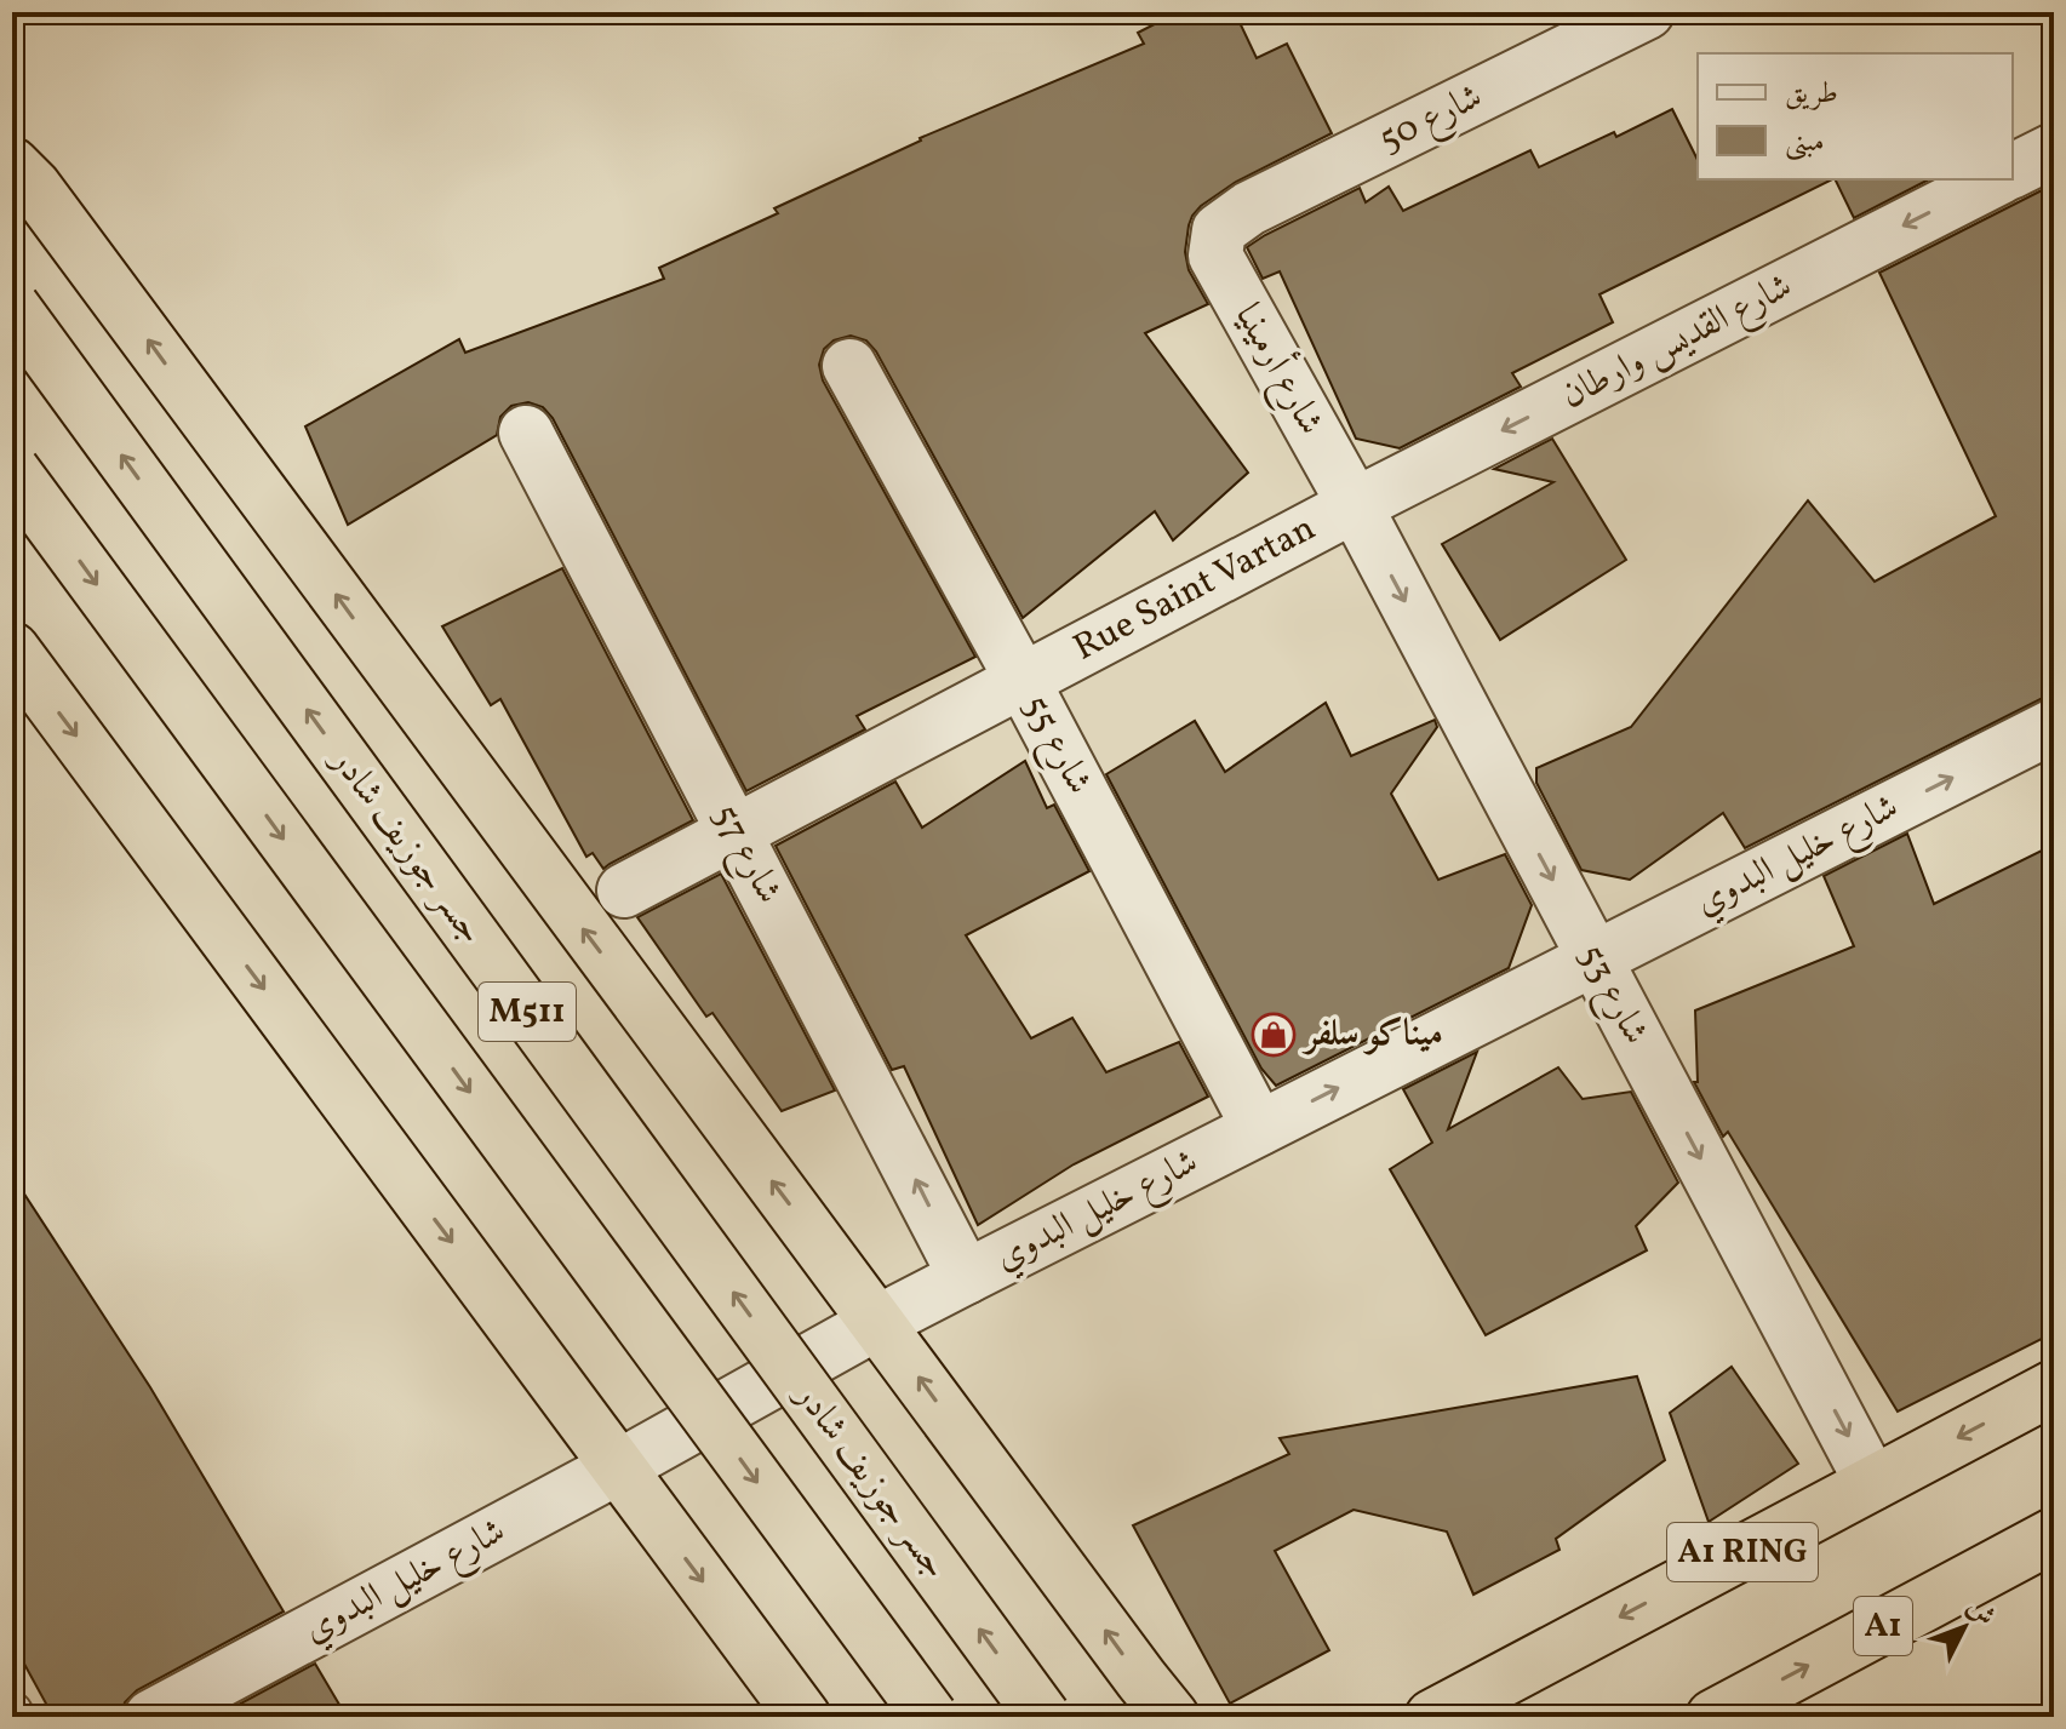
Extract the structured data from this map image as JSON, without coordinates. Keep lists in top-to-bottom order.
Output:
{
  "streets": {
    "highway": [
      "جسر جوزيف شادر",
      "M511",
      "A1 RING",
      "A1"
    ],
    "street": [
      "شارع 50",
      "شارع القديس وارطان",
      "شارع أرمينيا",
      "Rue Saint Vartan",
      "شارع 55",
      "شارع 57",
      "شارع خليل البدوي",
      "شارع 53"
    ]
  },
  "crossings": [
    ["شارع 50", "شارع أرمينيا"],
    ["شارع القديس وارطان", "شارع أرمينيا"],
    ["شارع القديس وارطان", "Rue Saint Vartan"],
    ["شارع القديس وارطان", "شارع 53"],
    ["شارع أرمينيا", "Rue Saint Vartan"],
    ["شارع أرمينيا", "شارع 53"],
    ["Rue Saint Vartan", "شارع 55"],
    ["Rue Saint Vartan", "شارع 57"],
    ["Rue Saint Vartan", "شارع 53"],
    ["شارع 55", "شارع خليل البدوي"],
    ["شارع 57", "شارع خليل البدوي"],
    ["شارع خليل البدوي", "شارع 53"],
    ["شارع 53", "A1 RING"]
  ],
  "one_way": [
    "شارع القديس وارطان",
    "شارع 57",
    "شارع خليل البدوي",
    "شارع 53"
  ],
  "places": {
    "shop": ["ميناكو سلفر"]
  },
  "legend": ["طريق", "مبنى"],
  "north": "top right"
}
